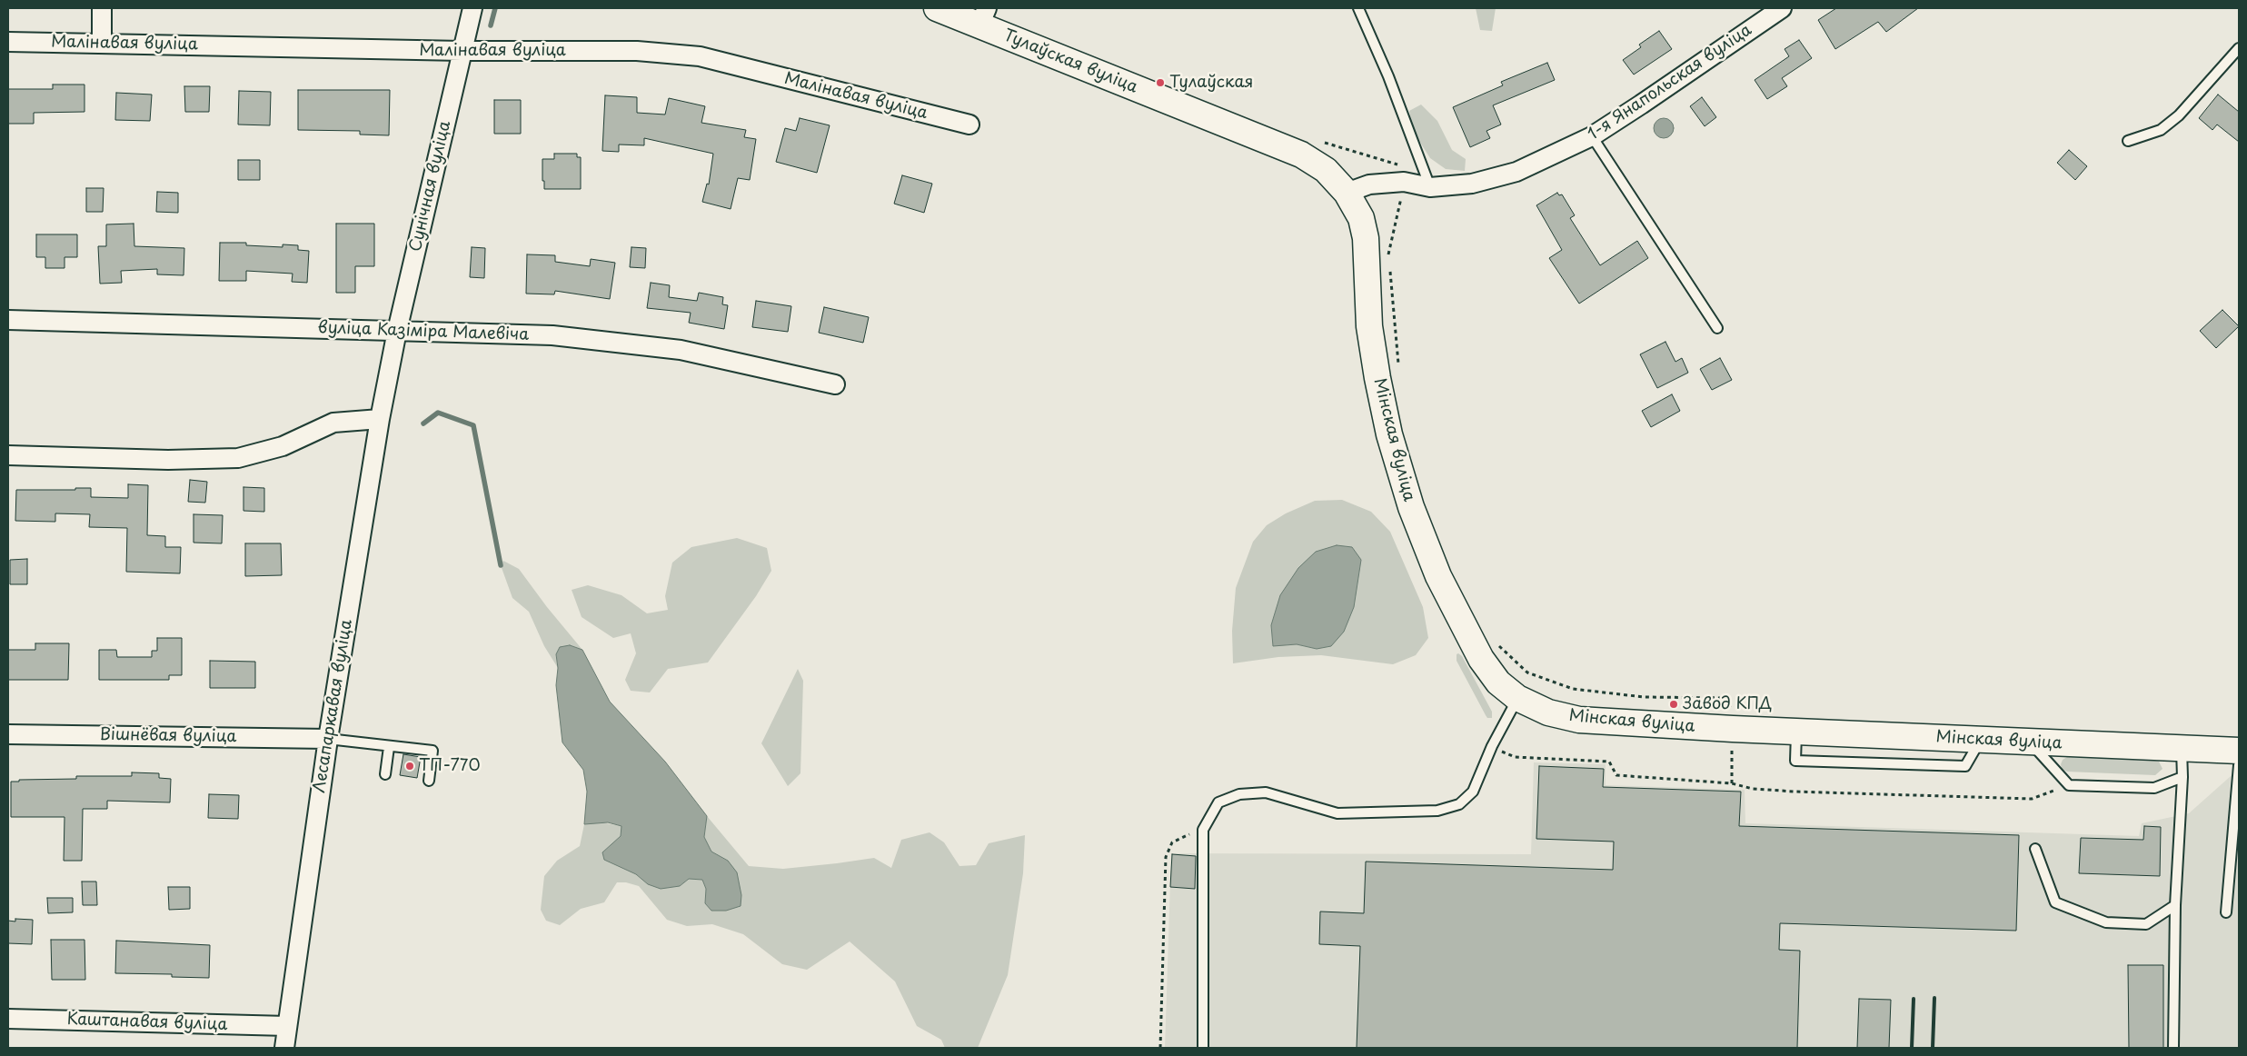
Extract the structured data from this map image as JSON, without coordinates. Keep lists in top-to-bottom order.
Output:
{
  "streets": {
    "main road": ["Тулаўская вуліца", "Мінская вуліца"],
    "street": [
      "Малінавая вуліца",
      "1-я Янапольская вуліца",
      "Сунічная вуліца",
      "вуліца Казіміра Малевіча",
      "Лесапаркавая вуліца",
      "Вішнёвая вуліца",
      "Каштанавая вуліца"
    ]
  },
  "crossings": [
    ["Малінавая вуліца", "Сунічная вуліца"],
    ["Тулаўская вуліца", "1-я Янапольская вуліца"],
    ["Тулаўская вуліца", "Мінская вуліца"],
    ["1-я Янапольская вуліца", "Мінская вуліца"],
    ["Сунічная вуліца", "вуліца Казіміра Малевіча"],
    ["Сунічная вуліца", "Лесапаркавая вуліца"],
    ["Лесапаркавая вуліца", "Вішнёвая вуліца"],
    ["Лесапаркавая вуліца", "Каштанавая вуліца"]
  ],
  "places": ["Тулаўская", "Завод КПД", "ТП-770"]
}
